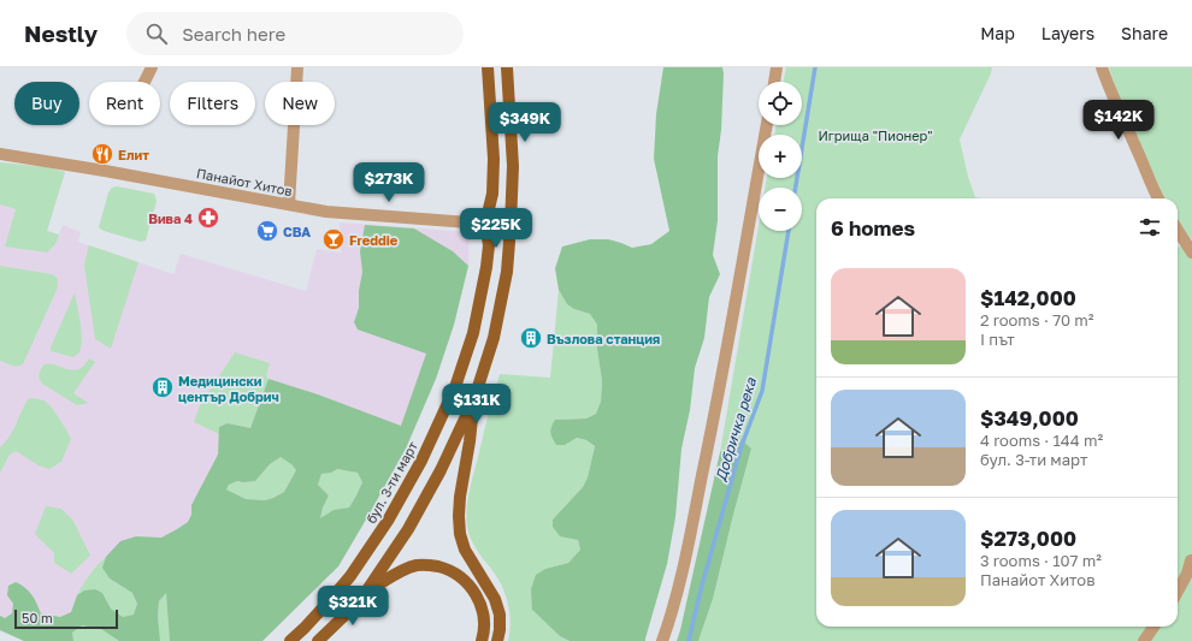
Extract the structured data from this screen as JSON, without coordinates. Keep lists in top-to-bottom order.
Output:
{
  "streets": {
    "main road": ["бул. 3-ти март"],
    "street": ["Панайот Хитов"]
  },
  "crossings": [
    ["Панайот Хитов", "бул. 3-ти март"]
  ],
  "water": ["Добричка река"],
  "parks": ["Игрища \"Пионер\""],
  "places": {
    "restaurant": ["Елит"],
    "pharmacy": ["Вива 4"],
    "supermarket": ["CBA"],
    "bar": ["Freddie"],
    "building": ["Възлова станция", "Медицински център Добрич"]
  },
  "scale_bar": "50 m",
  "page": {
    "header": "Nestly",
    "search": "Search here",
    "nav": ["Map", "Layers", "Share"],
    "map_buttons": ["+", "−"],
    "chip": [
      "Buy",
      "Rent",
      "Filters",
      "New"
    ],
    "price": [
      "$142K",
      "$349K",
      "$273K",
      "$225K",
      "$131K",
      "$321K"
    ],
    "heading": "6 homes",
    "list": [
      {
        "name": "$142,000",
        "note": "2 rooms · 70 m² · І път"
      },
      {
        "name": "$349,000",
        "note": "4 rooms · 144 m² · бул. 3-ти март"
      },
      {
        "name": "$273,000",
        "note": "3 rooms · 107 m² · Панайот Хитов"
      }
    ],
    "scale": "50 m"
  }
}
